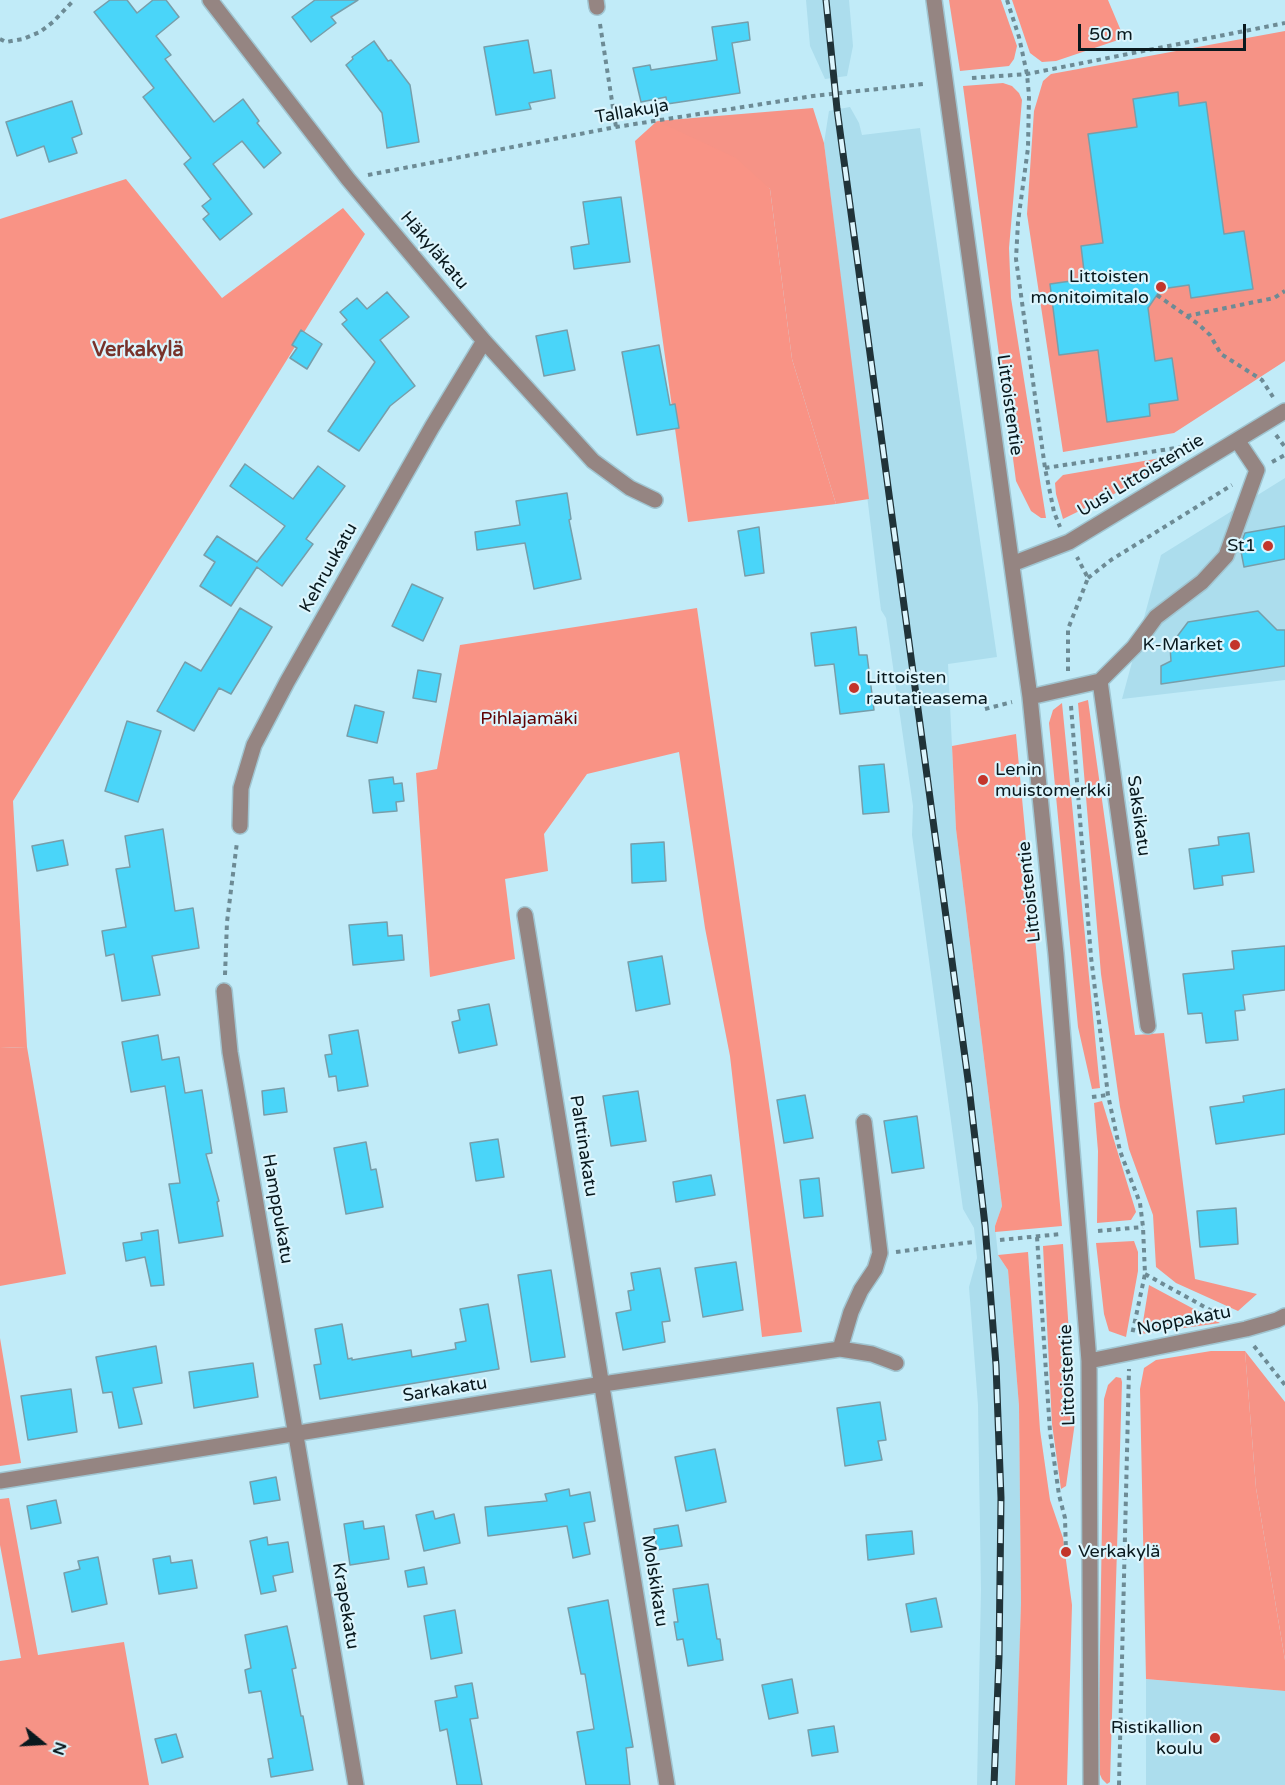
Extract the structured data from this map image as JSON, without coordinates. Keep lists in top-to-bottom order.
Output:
{
  "streets": {
    "street": [
      "Häkyläkatu",
      "Littoistentie",
      "Uusi Littoistentie",
      "Kehruukatu",
      "Saksikatu",
      "Palttinakatu",
      "Hamppukatu",
      "Noppakatu",
      "Sarkakatu",
      "Molskikatu",
      "Krapekatu"
    ],
    "path": ["Tallakuja"]
  },
  "crossings": [
    ["Tallakuja", "Häkyläkatu"],
    ["Häkyläkatu", "Kehruukatu"],
    ["Littoistentie", "Uusi Littoistentie"],
    ["Littoistentie", "Noppakatu"],
    ["Palttinakatu", "Sarkakatu"],
    ["Palttinakatu", "Molskikatu"],
    ["Hamppukatu", "Sarkakatu"],
    ["Hamppukatu", "Krapekatu"],
    ["Sarkakatu", "Molskikatu"],
    ["Sarkakatu", "Krapekatu"]
  ],
  "districts": ["Verkakylä"],
  "parks": ["Pihlajamäki"],
  "places": [
    "Littoisten monitoimitalo",
    "St1",
    "K-Market",
    "Littoisten rautatieasema",
    "Lenin muistomerkki",
    "Verkakylä",
    "Ristikallion koulu"
  ],
  "scale_bar": "50 m",
  "north": "right"
}
